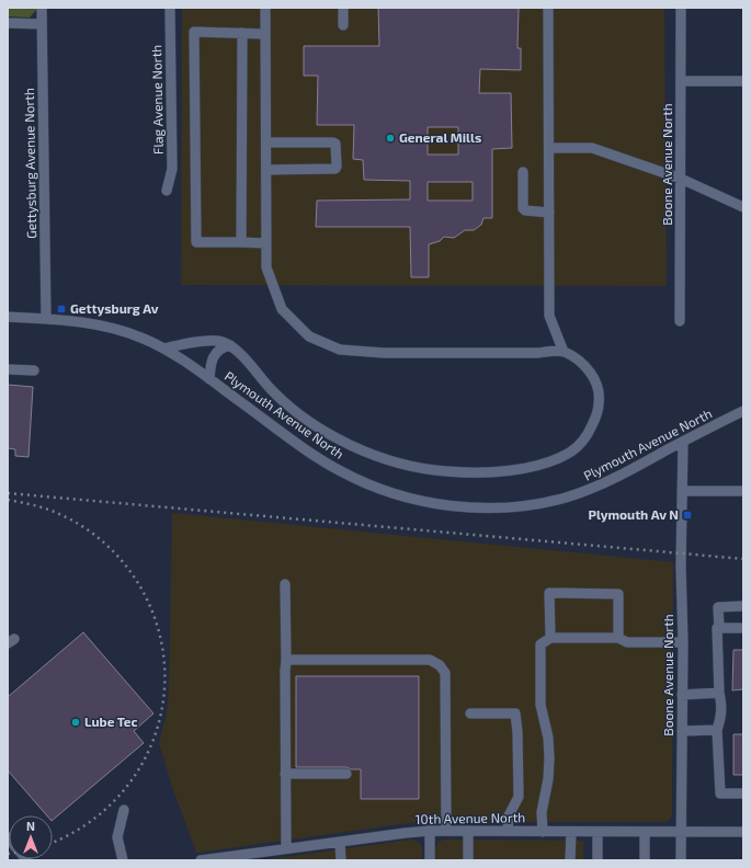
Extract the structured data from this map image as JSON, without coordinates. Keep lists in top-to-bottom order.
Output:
{
  "streets": {
    "street": [
      "Flag Avenue North",
      "Gettysburg Avenue North",
      "Boone Avenue North",
      "Plymouth Avenue North",
      "10th Avenue North"
    ]
  },
  "crossings": [
    ["Gettysburg Avenue North", "Plymouth Avenue North"],
    ["Boone Avenue North", "Plymouth Avenue North"],
    ["Boone Avenue North", "10th Avenue North"]
  ],
  "places": {
    "other": ["General Mills", "Lube Tec"],
    "transit": ["Gettysburg Av", "Plymouth Av N"]
  },
  "north": "top"
}
